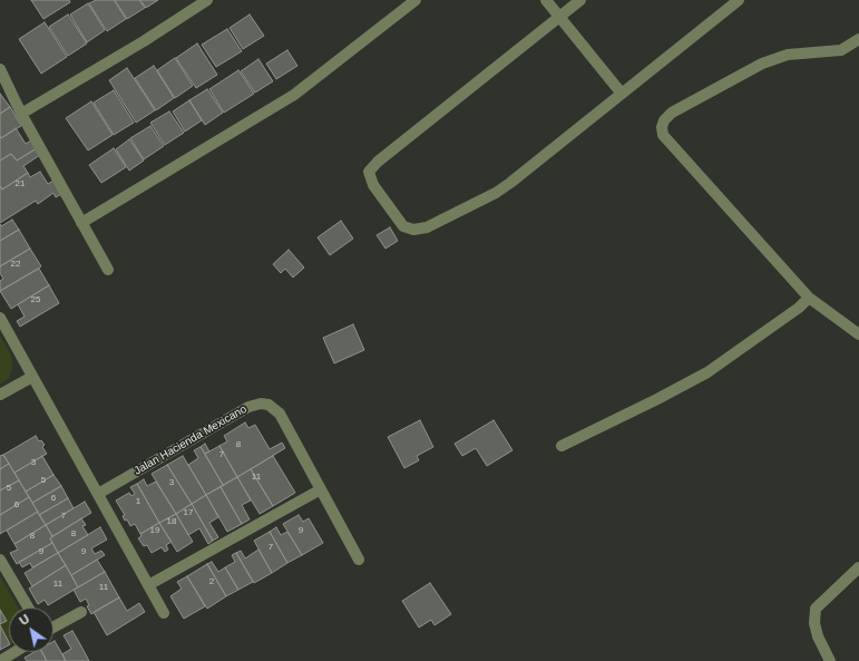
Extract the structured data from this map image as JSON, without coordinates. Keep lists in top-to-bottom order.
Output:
{
  "streets": {
    "street": ["Jalan Hacienda Mexicano"]
  },
  "house_numbers": [
    "21",
    "22",
    "25",
    "8",
    "7",
    "3",
    "11",
    "5",
    "3",
    "5",
    "6",
    "1",
    "6",
    "17",
    "7",
    "18",
    "19",
    "9",
    "8",
    "8",
    "7",
    "9",
    "9",
    "2",
    "11",
    "11"
  ],
  "north": "top left"
}
